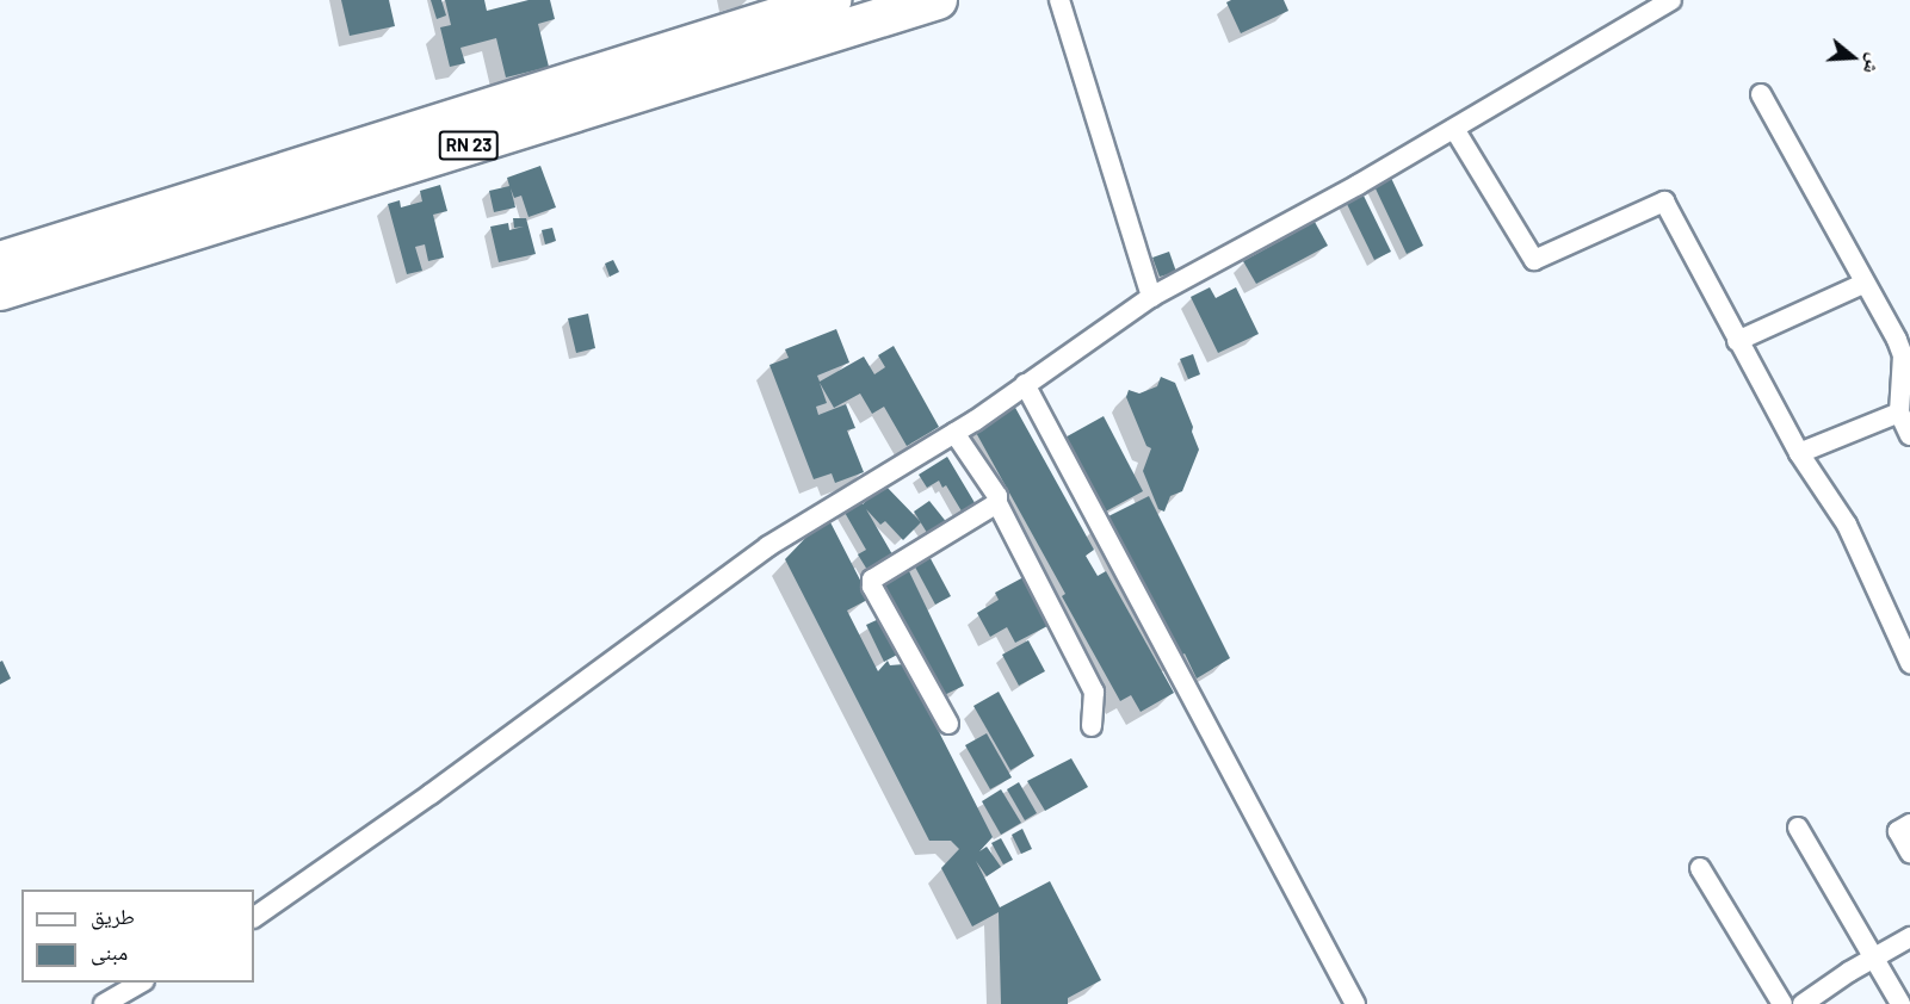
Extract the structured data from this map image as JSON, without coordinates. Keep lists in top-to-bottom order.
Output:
{
  "streets": {
    "highway": ["RN 23"]
  },
  "legend": ["طريق", "مبنى"],
  "north": "right"
}
